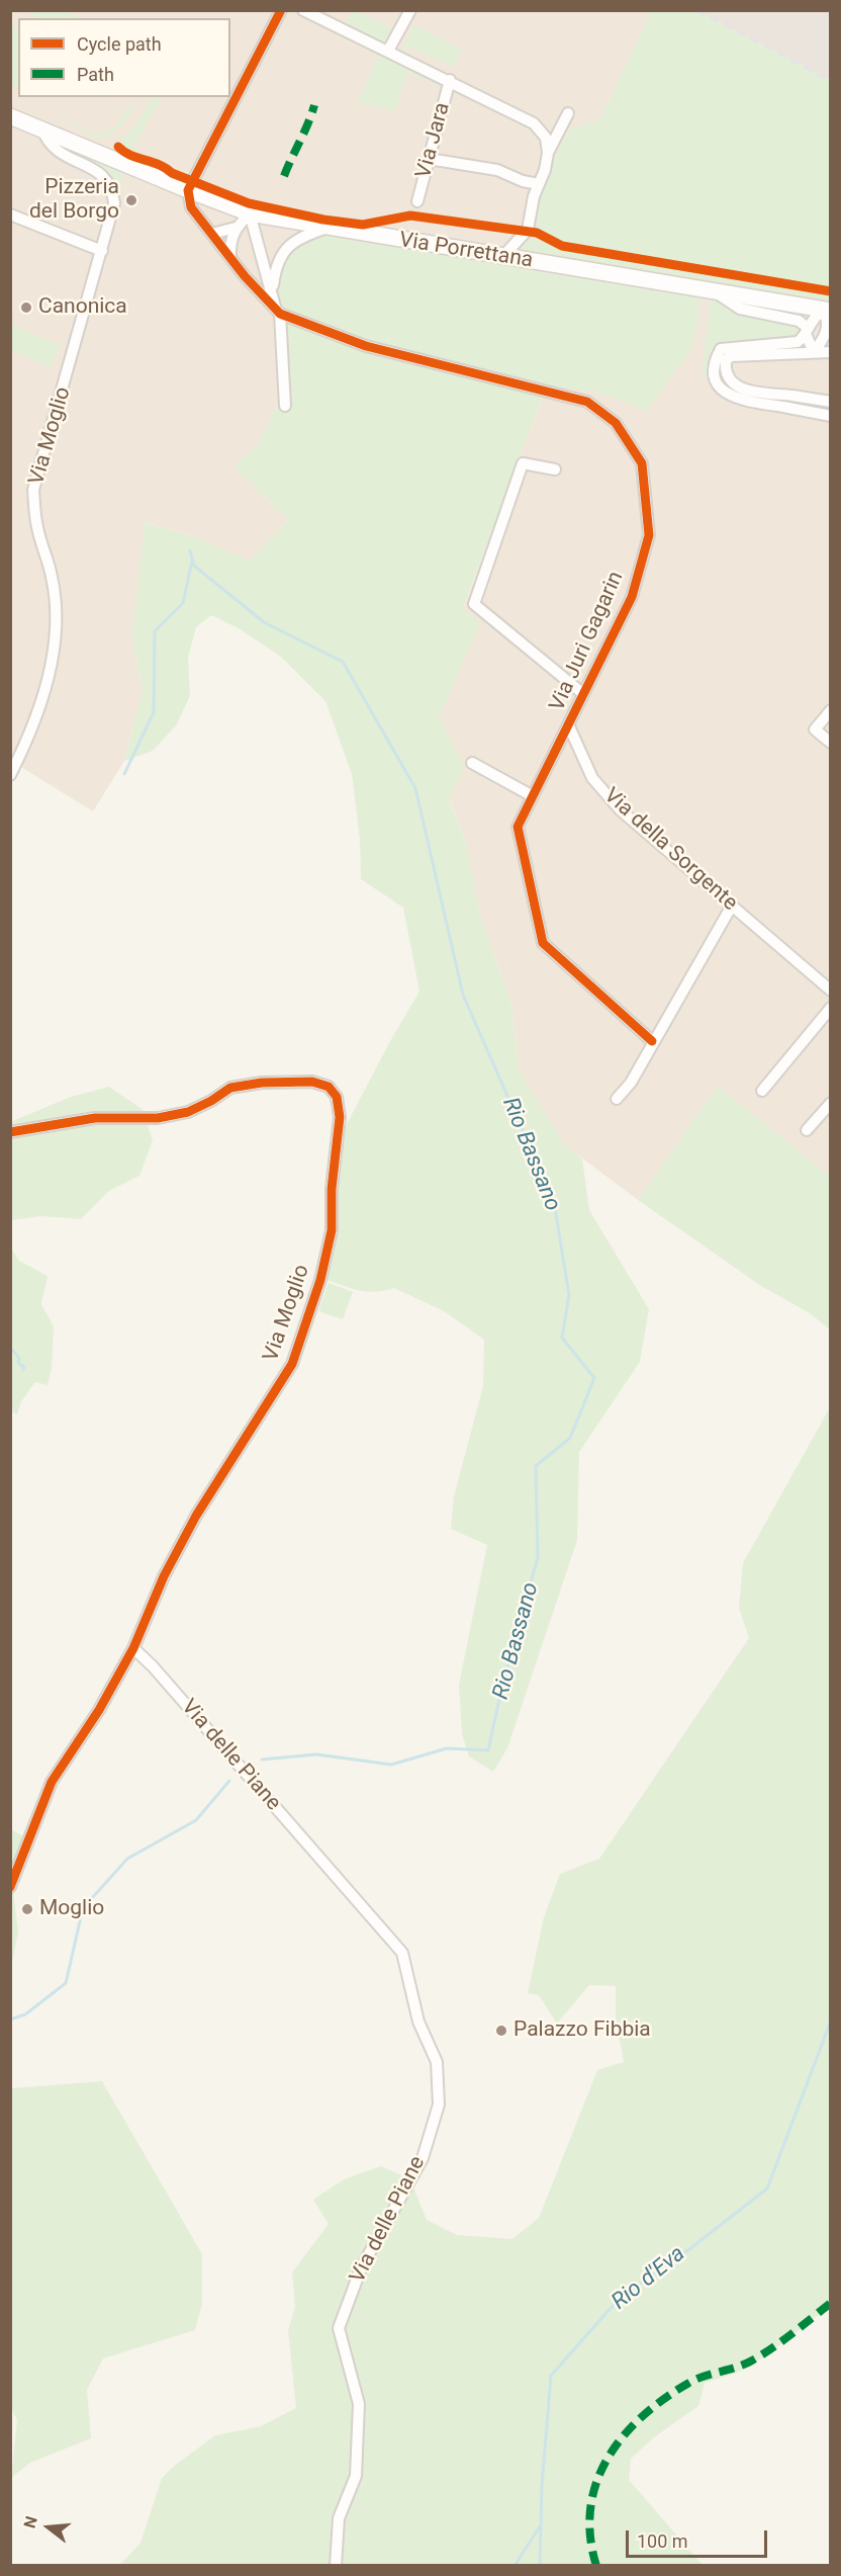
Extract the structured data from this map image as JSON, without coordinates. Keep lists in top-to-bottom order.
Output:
{
  "streets": {
    "main road": ["Via Porrettana"],
    "street": [
      "Via Jara",
      "Via Moglio",
      "Via Juri Gagarin",
      "Via della Sorgente",
      "Via delle Piane"
    ]
  },
  "crossings": [
    ["Via Porrettana", "Via Moglio"],
    ["Via Porrettana", "Via Juri Gagarin"],
    ["Via Moglio", "Via delle Piane"],
    ["Via Juri Gagarin", "Via della Sorgente"]
  ],
  "water": ["Rio Bassano", "Rio d'Eva"],
  "places": [
    "Pizzeria del Borgo",
    "Canonica",
    "Moglio",
    "Palazzo Fibbia"
  ],
  "legend": ["Cycle path", "Path"],
  "scale_bar": "100 m",
  "north": "left"
}
